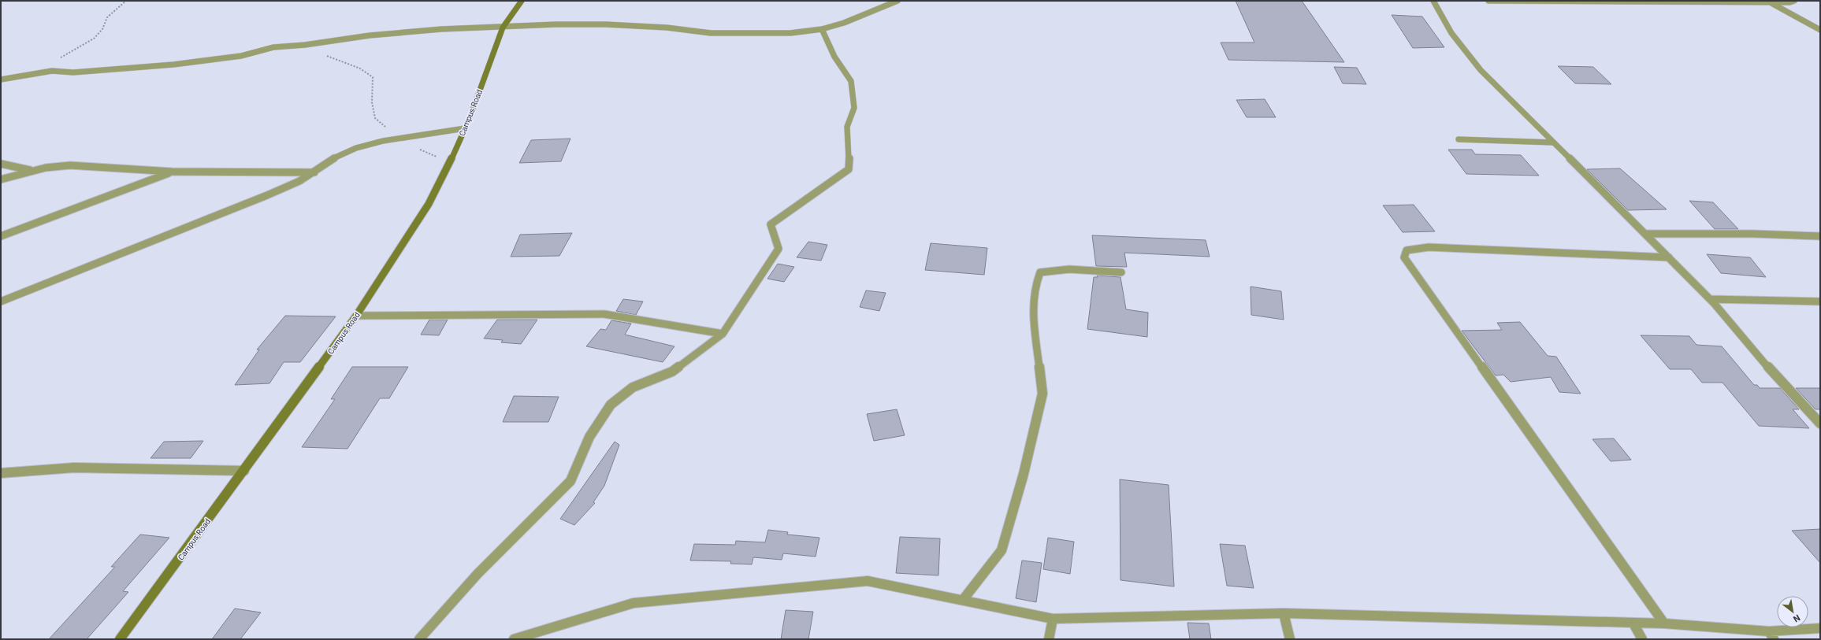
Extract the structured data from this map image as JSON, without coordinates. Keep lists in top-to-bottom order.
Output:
{
  "streets": {
    "street": ["Campus Road"]
  },
  "north": "bottom right"
}
